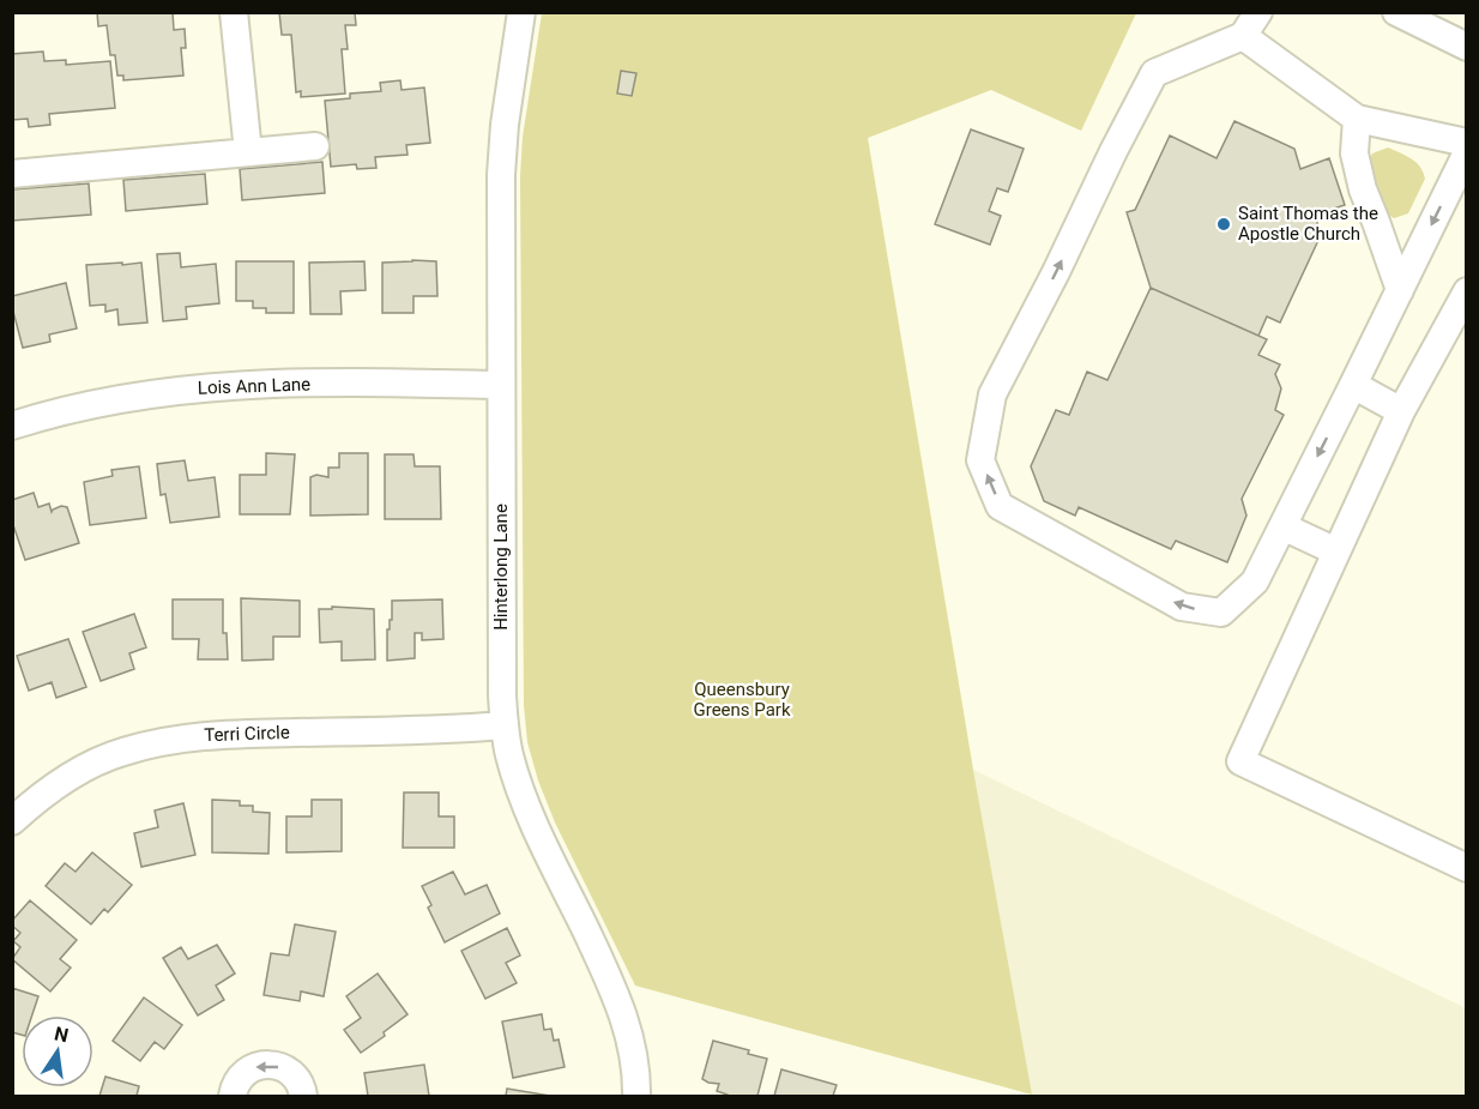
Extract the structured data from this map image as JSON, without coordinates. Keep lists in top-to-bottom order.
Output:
{
  "streets": {
    "street": ["Lois Ann Lane", "Hinterlong Lane", "Terri Circle"]
  },
  "crossings": [
    ["Lois Ann Lane", "Hinterlong Lane"],
    ["Hinterlong Lane", "Terri Circle"]
  ],
  "parks": ["Queensbury Greens Park"],
  "places": ["Saint Thomas the Apostle Church"],
  "north": "top"
}
